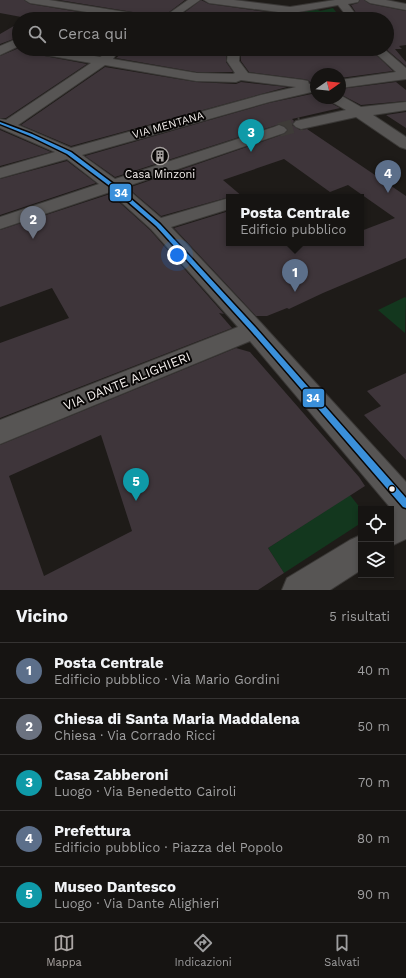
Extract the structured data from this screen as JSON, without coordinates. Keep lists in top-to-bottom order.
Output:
{
  "streets": {
    "street": ["VIA MENTANA", "VIA DANTE ALIGHIERI"]
  },
  "places": {
    "building": ["Casa Minzoni"]
  },
  "lines": ["transit line 34"],
  "north": "right",
  "page": {
    "search": "Cerca qui",
    "pins": [
      "3",
      "4",
      "2",
      "1",
      "5"
    ],
    "popup": ["Posta Centrale", "Edificio pubblico"],
    "heading": ["Vicino", "5 risultati"],
    "list": [
      {
        "mark": "1",
        "name": "Posta Centrale",
        "note": "Edificio pubblico · Via Mario Gordini",
        "value": "40 m"
      },
      {
        "mark": "2",
        "name": "Chiesa di Santa Maria Maddalena",
        "note": "Chiesa · Via Corrado Ricci",
        "value": "50 m"
      },
      {
        "mark": "3",
        "name": "Casa Zabberoni",
        "note": "Luogo · Via Benedetto Cairoli",
        "value": "70 m"
      },
      {
        "mark": "4",
        "name": "Prefettura",
        "note": "Edificio pubblico · Piazza del Popolo",
        "value": "80 m"
      },
      {
        "mark": "5",
        "name": "Museo Dantesco",
        "note": "Luogo · Via Dante Alighieri",
        "value": "90 m"
      }
    ],
    "nav": ["Mappa", "Indicazioni", "Salvati"]
  }
}
